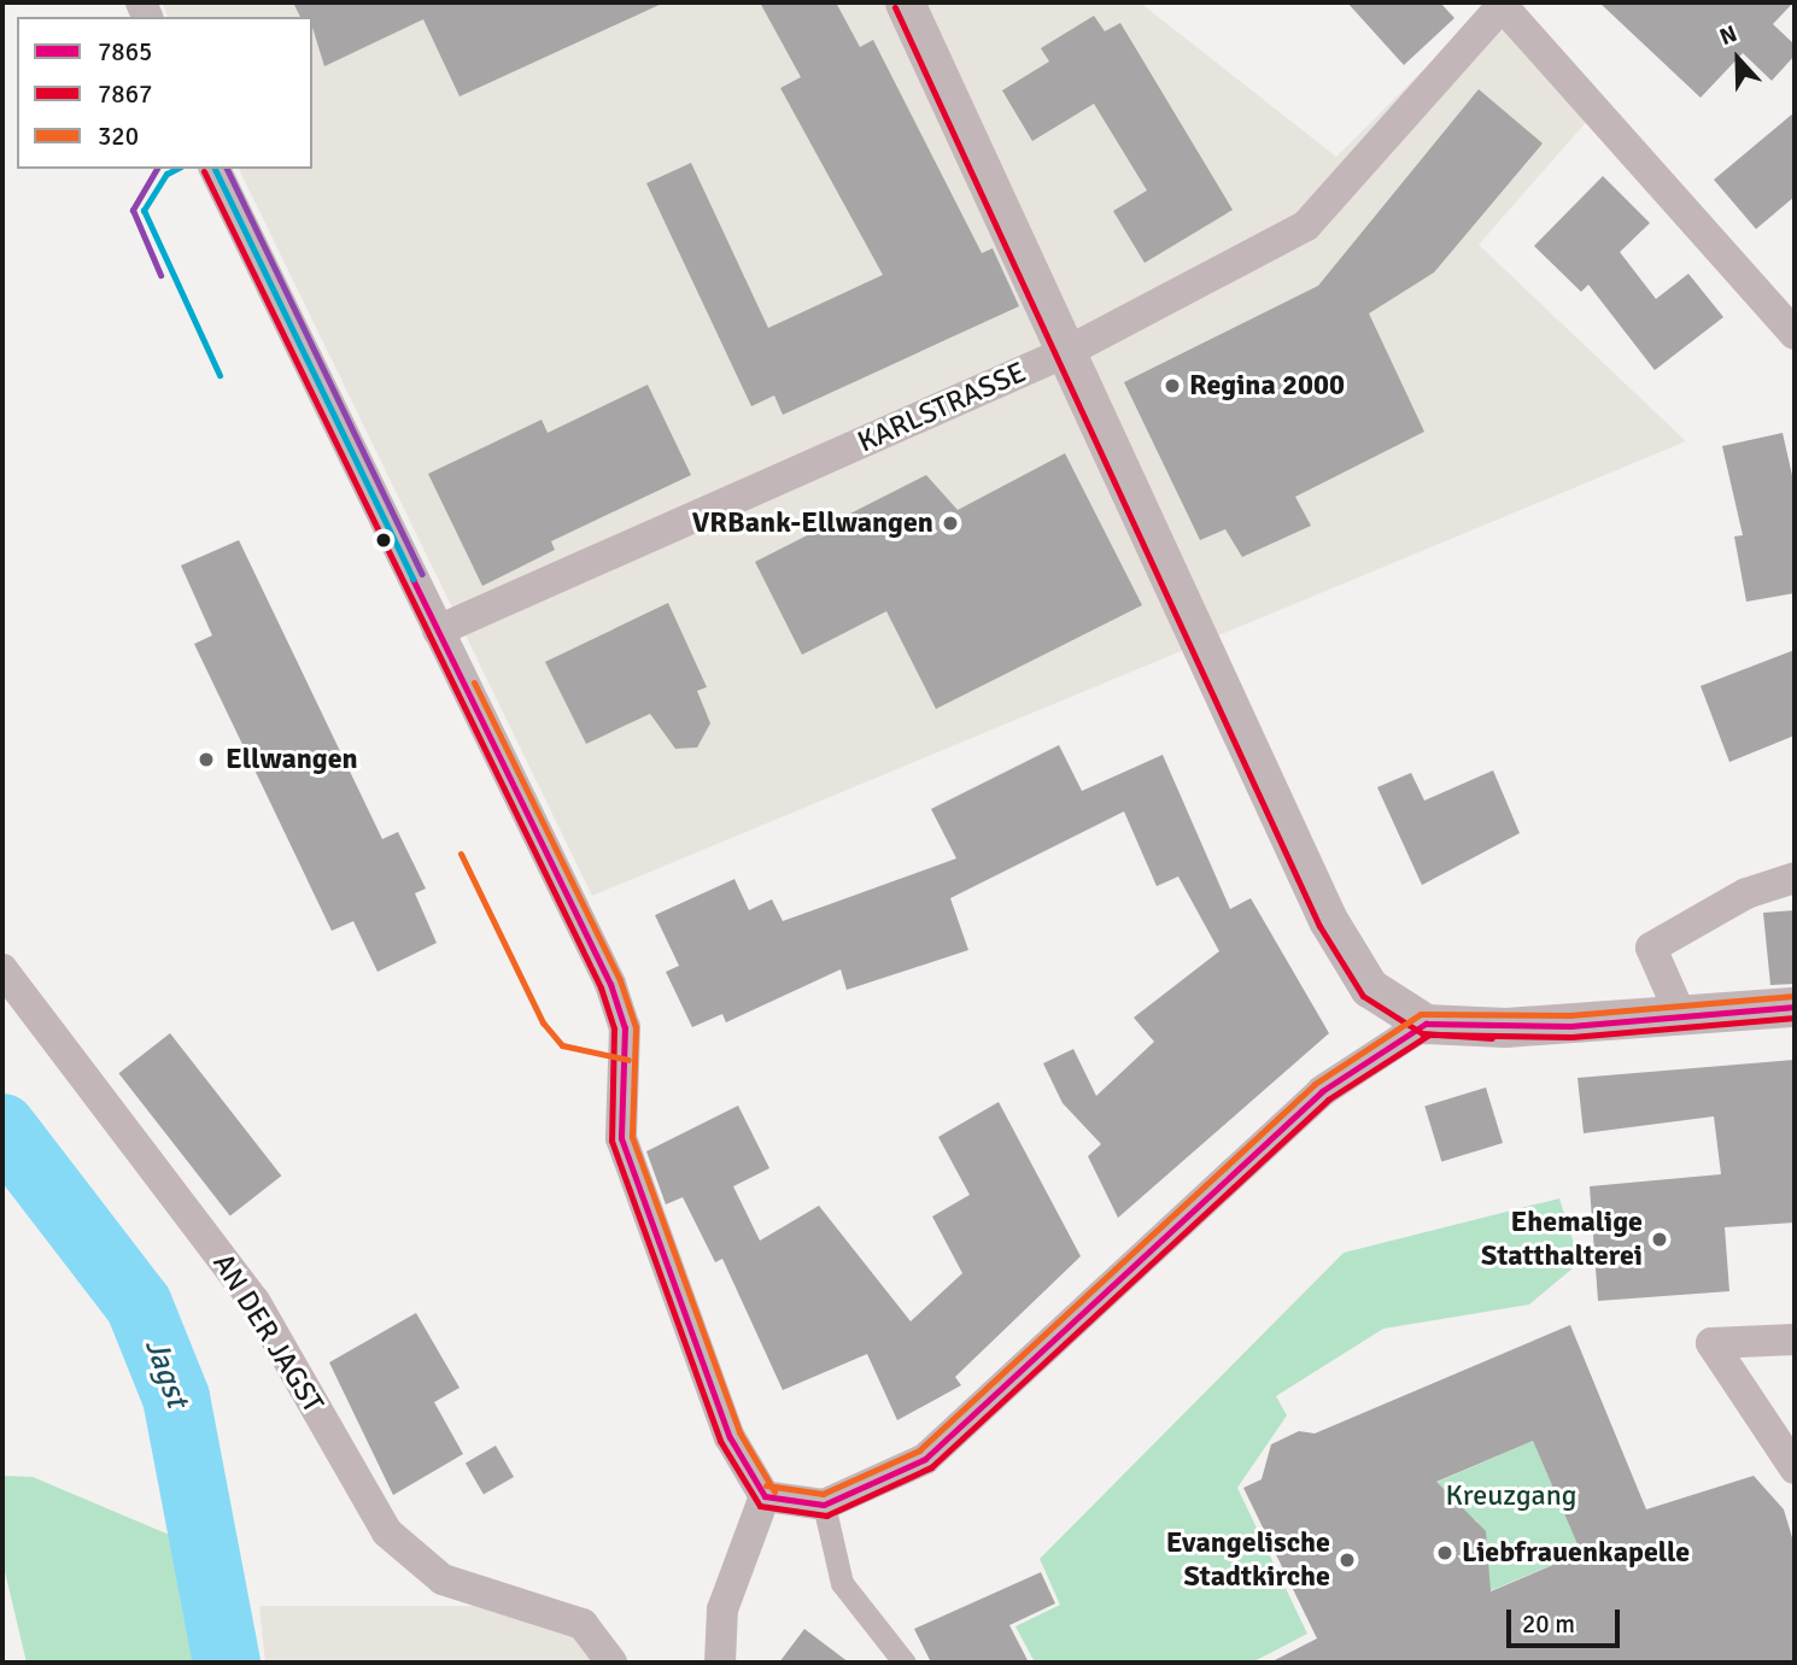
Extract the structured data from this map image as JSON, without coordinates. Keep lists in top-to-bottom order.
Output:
{
  "streets": {
    "street": ["KARLSTRASSE", "AN DER JAGST"]
  },
  "water": ["Jagst"],
  "parks": ["Kreuzgang"],
  "places": [
    "Regina 2000",
    "VRBank-Ellwangen",
    "Ellwangen",
    "Ehemalige Statthalterei",
    "Liebfrauenkapelle",
    "Evangelische Stadtkirche"
  ],
  "lines": ["transit line 7867", "transit line 7865", "transit line 320"],
  "legend": ["7865", "7867", "320"],
  "scale_bar": "20 m",
  "north": "top"
}
